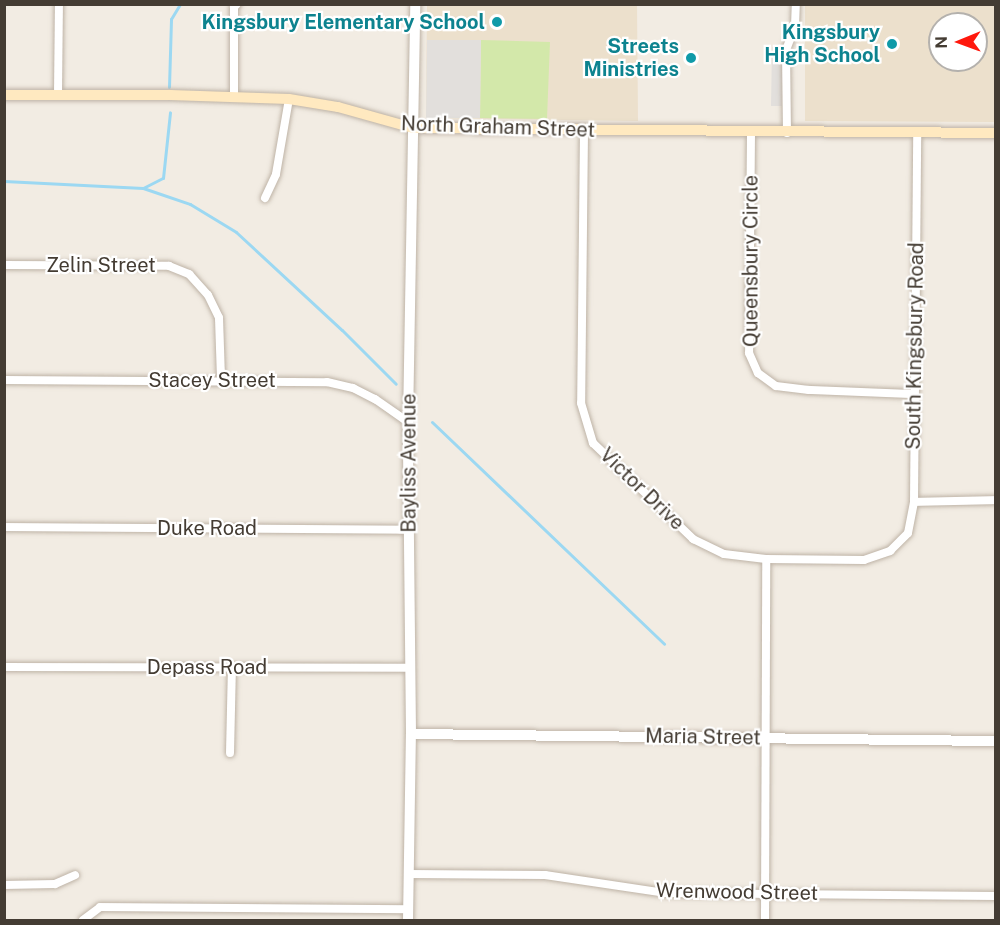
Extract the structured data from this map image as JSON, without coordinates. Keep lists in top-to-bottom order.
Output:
{
  "streets": {
    "main road": ["North Graham Street"],
    "street": [
      "Queensbury Circle",
      "Zelin Street",
      "South Kingsbury Road",
      "Stacey Street",
      "Bayliss Avenue",
      "Victor Drive",
      "Duke Road",
      "Depass Road",
      "Maria Street",
      "Wrenwood Street"
    ]
  },
  "crossings": [
    ["North Graham Street", "Queensbury Circle"],
    ["North Graham Street", "South Kingsbury Road"],
    ["North Graham Street", "Bayliss Avenue"],
    ["North Graham Street", "Victor Drive"],
    ["Queensbury Circle", "South Kingsbury Road"],
    ["Zelin Street", "Stacey Street"],
    ["South Kingsbury Road", "Victor Drive"],
    ["Stacey Street", "Bayliss Avenue"],
    ["Bayliss Avenue", "Duke Road"],
    ["Bayliss Avenue", "Depass Road"],
    ["Bayliss Avenue", "Maria Street"],
    ["Bayliss Avenue", "Wrenwood Street"]
  ],
  "places": ["Kingsbury Elementary School", "Kingsbury High School", "Streets Ministries"],
  "north": "left"
}
